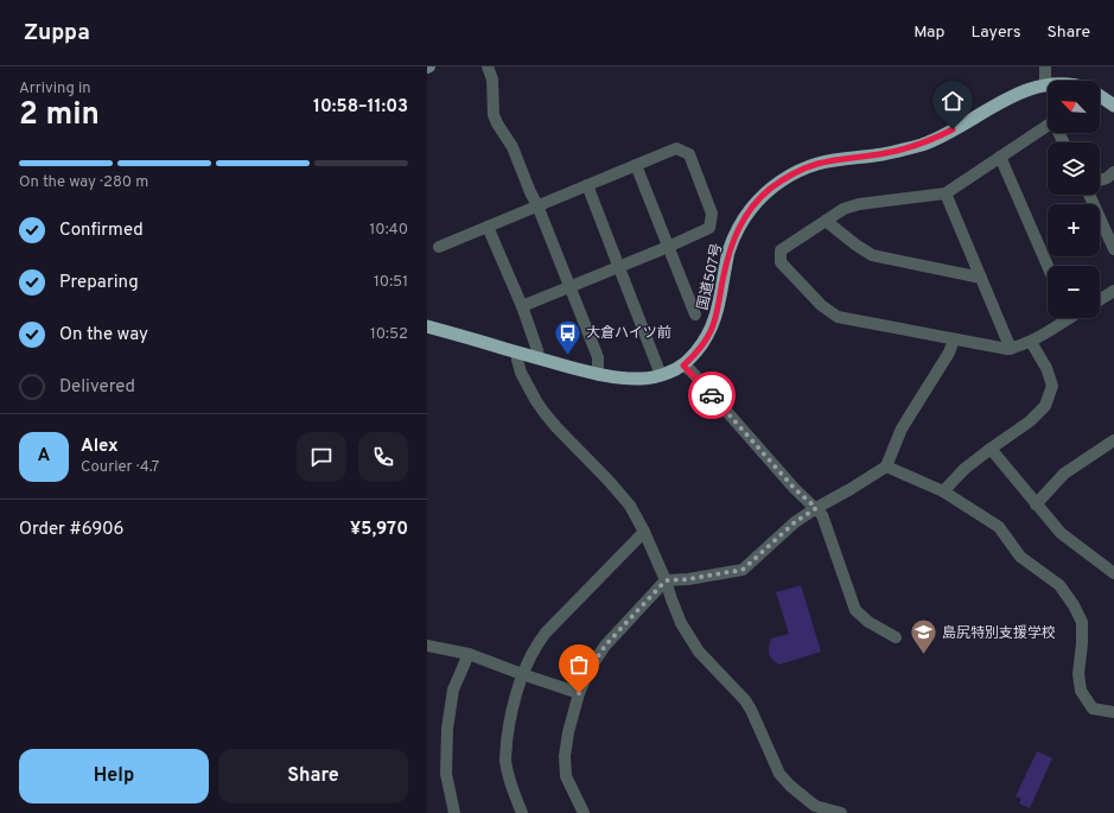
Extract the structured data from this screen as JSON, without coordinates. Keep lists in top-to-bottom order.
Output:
{
  "streets": {
    "highway": ["国道507号"]
  },
  "places": {
    "bus stop": ["大倉ハイツ前"],
    "school or university": ["島尻特別支援学校"]
  },
  "north": "top left",
  "page": {
    "header": "Zuppa",
    "nav": ["Map", "Layers", "Share"],
    "heading": ["2 min", "Arriving in", "10:58–11:03"],
    "panel": [
      "Alex",
      "Courier · 4.7",
      "Order #6906",
      "¥5,970"
    ],
    "map_buttons": ["+", "−"],
    "bar": "On the way · 280 m",
    "list": [
      ["Confirmed", "10:40"],
      ["Preparing", "10:51"],
      ["On the way", "10:52"],
      "Delivered"
    ],
    "round": "A",
    "buttons": ["Help", "Share"]
  }
}
